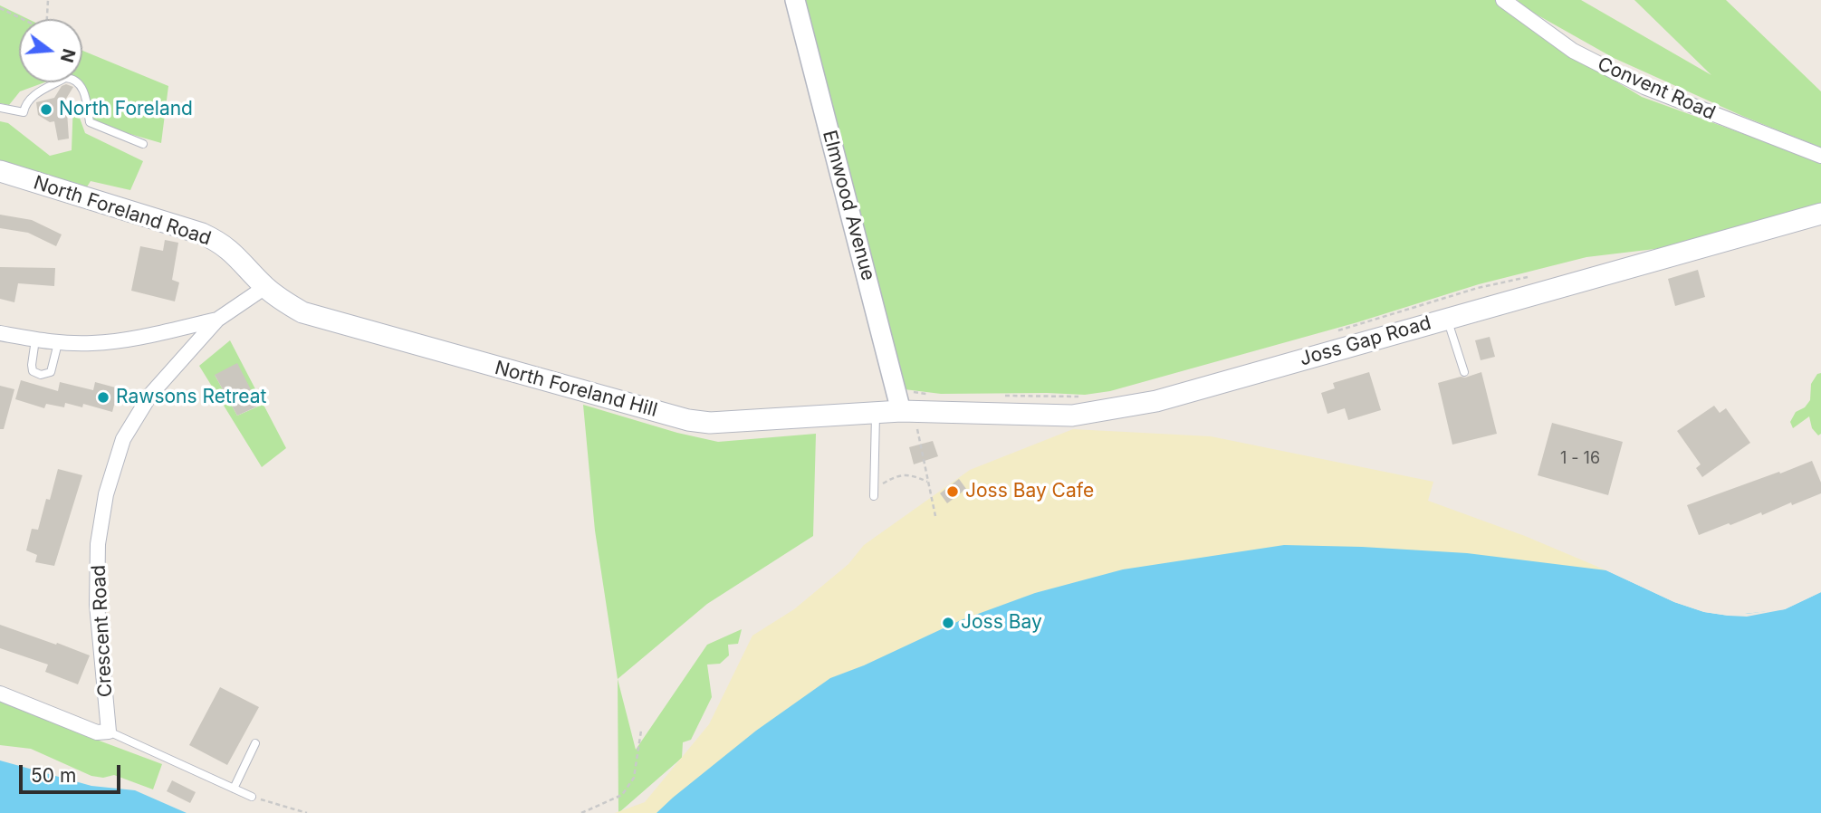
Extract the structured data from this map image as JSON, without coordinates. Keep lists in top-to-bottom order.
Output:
{
  "streets": {
    "main road": ["North Foreland Road", "Joss Gap Road", "North Foreland Hill"],
    "street": ["Convent Road", "Elmwood Avenue", "Crescent Road"]
  },
  "crossings": [
    ["Elmwood Avenue", "Joss Gap Road"],
    ["Elmwood Avenue", "North Foreland Hill"],
    ["North Foreland Road", "North Foreland Hill"],
    ["North Foreland Road", "Crescent Road"],
    ["Joss Gap Road", "North Foreland Hill"],
    ["North Foreland Hill", "Crescent Road"]
  ],
  "places": [
    "North Foreland",
    "Rawsons Retreat",
    "Joss Bay Cafe",
    "Joss Bay"
  ],
  "house_numbers": ["1 - 16"],
  "scale_bar": "50 m",
  "north": "right"
}
